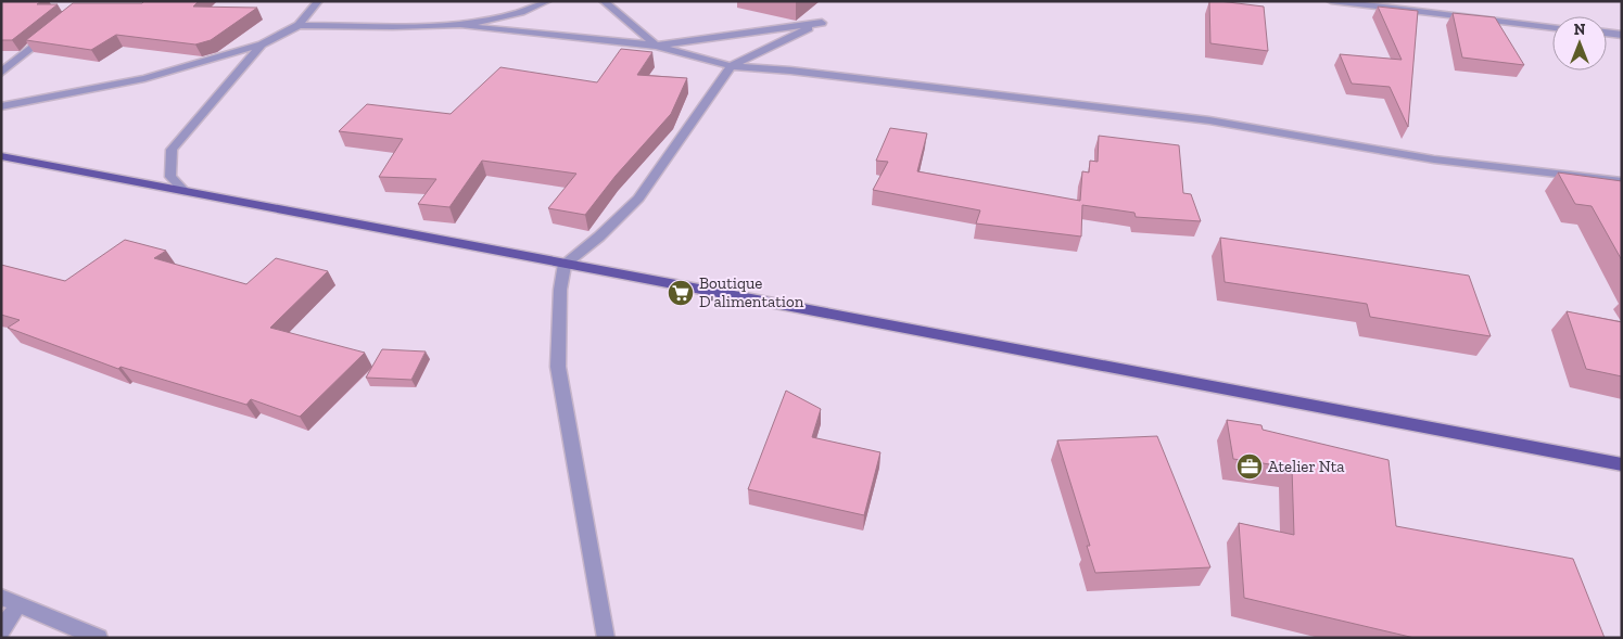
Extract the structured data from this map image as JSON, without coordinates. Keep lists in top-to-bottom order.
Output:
{
  "places": {
    "supermarket": ["Boutique D'alimentation"],
    "office": ["Atelier Nta"]
  },
  "north": "top"
}
